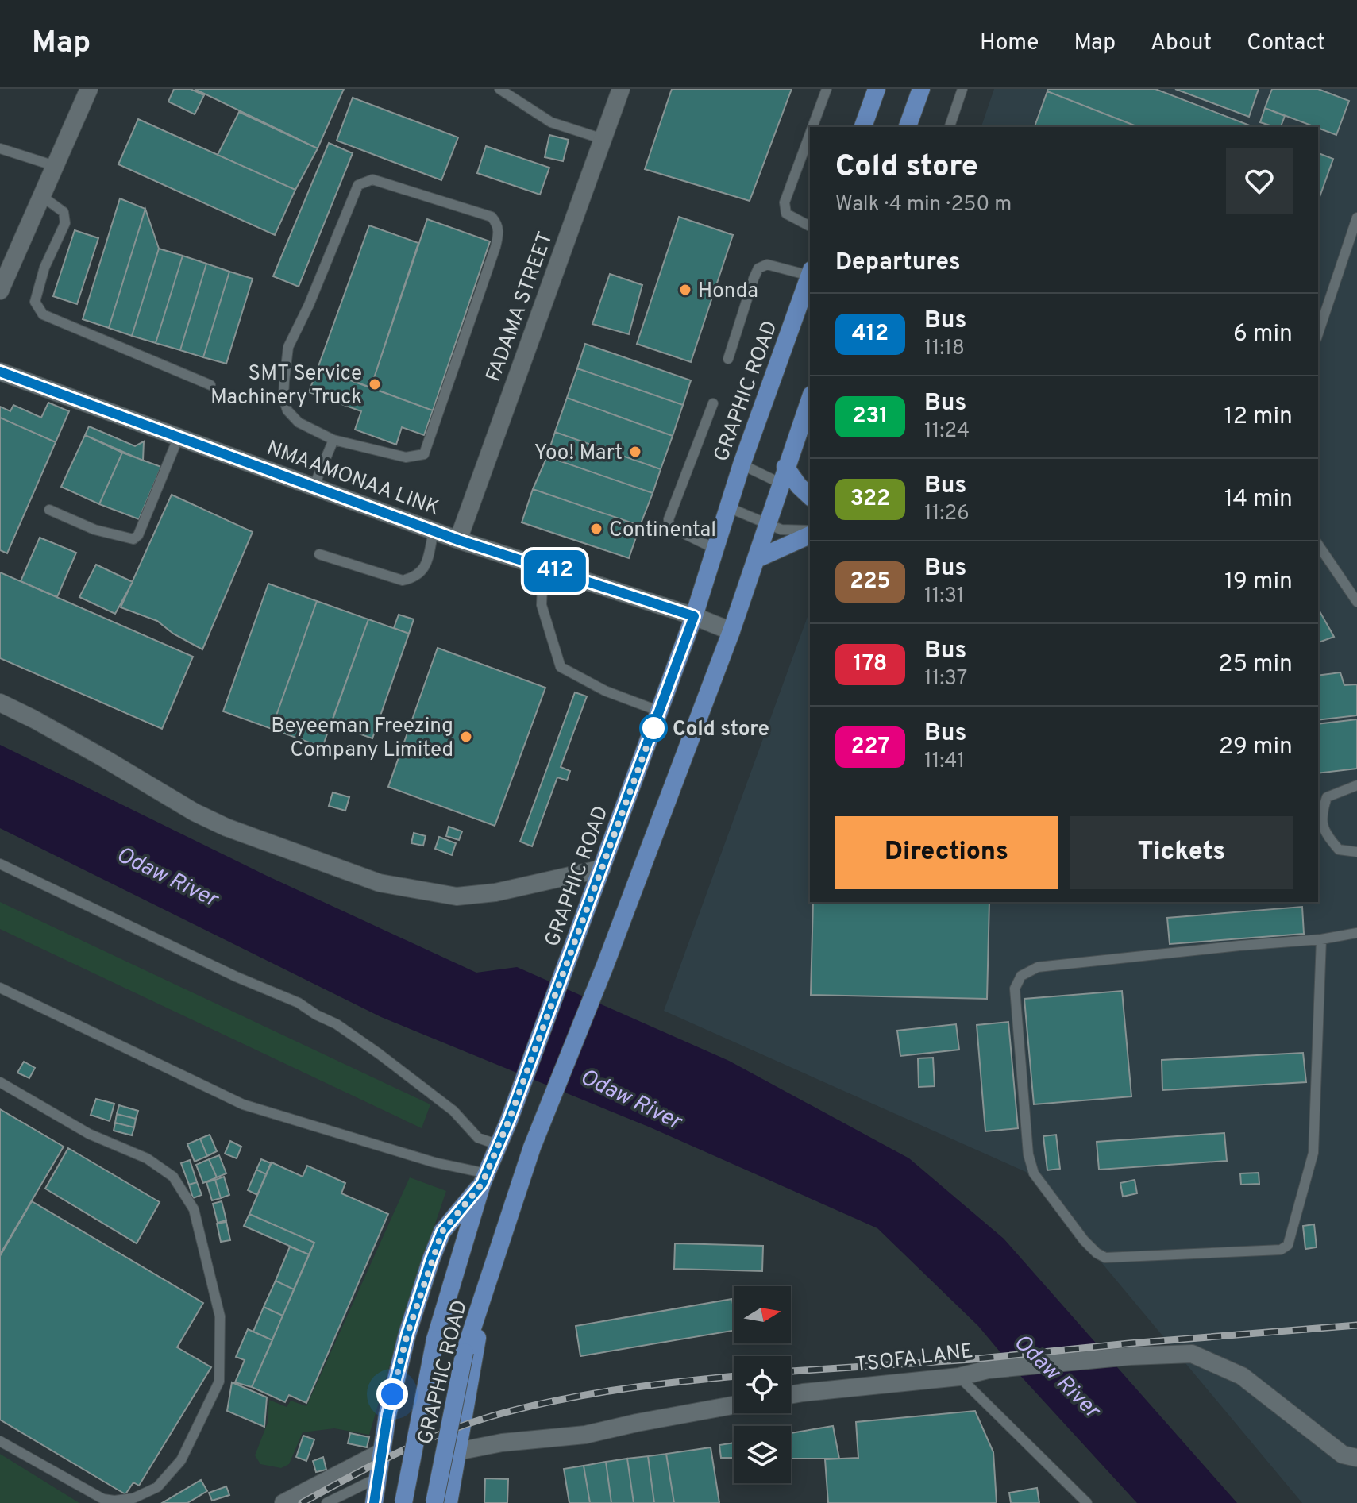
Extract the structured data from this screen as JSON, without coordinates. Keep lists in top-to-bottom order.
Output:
{
  "streets": {
    "main road": ["GRAPHIC ROAD"],
    "street": ["FADAMA STREET", "NMAAMONAA LINK", "TSOFA LANE"]
  },
  "crossings": [
    ["FADAMA STREET", "NMAAMONAA LINK"],
    ["GRAPHIC ROAD", "NMAAMONAA LINK"]
  ],
  "water": ["Odaw River"],
  "places": [
    "Honda",
    "SMT Service Machinery Truck",
    "Yoo! Mart",
    "Continental",
    "Cold store",
    "Beyeeman Freezing Company Limited"
  ],
  "lines": ["bus line 412"],
  "north": "right",
  "page": {
    "header": "Map",
    "nav": [
      "Home",
      "Map",
      "About",
      "Contact"
    ],
    "on_map": "412",
    "heading": [
      ["Cold store", "Walk · 4 min · 250 m"],
      "Departures"
    ],
    "list": [
      {
        "mark": "412",
        "name": "Bus",
        "note": "11:18",
        "value": "6 min"
      },
      {
        "mark": "231",
        "name": "Bus",
        "note": "11:24",
        "value": "12 min"
      },
      {
        "mark": "322",
        "name": "Bus",
        "note": "11:26",
        "value": "14 min"
      },
      {
        "mark": "225",
        "name": "Bus",
        "note": "11:31",
        "value": "19 min"
      },
      {
        "mark": "178",
        "name": "Bus",
        "note": "11:37",
        "value": "25 min"
      },
      {
        "mark": "227",
        "name": "Bus",
        "note": "11:41",
        "value": "29 min"
      }
    ],
    "buttons": ["Directions", "Tickets"]
  }
}
